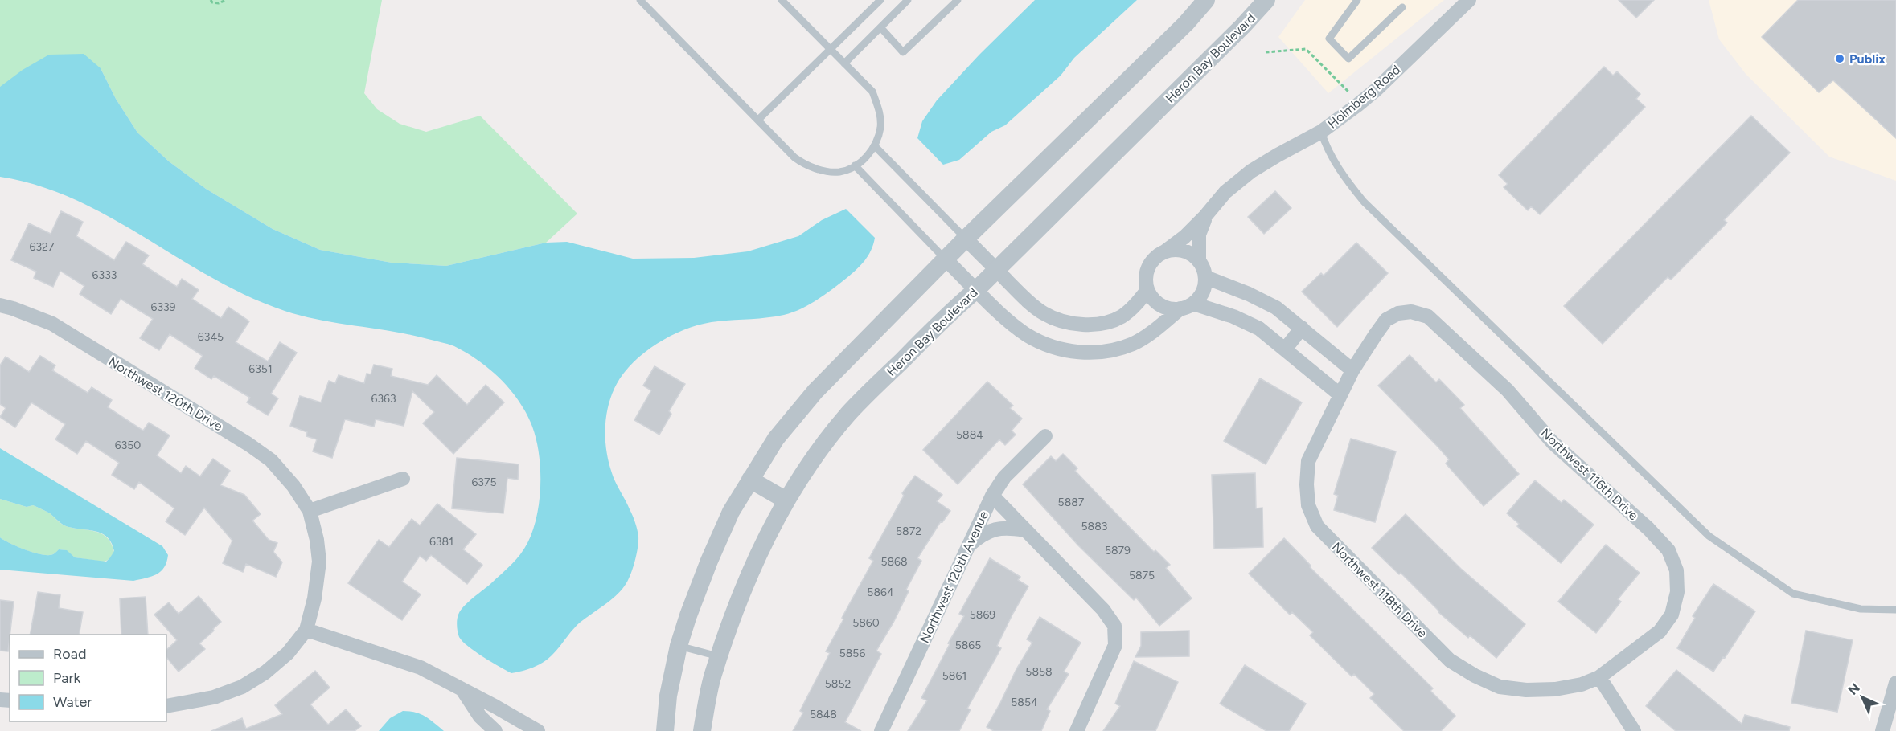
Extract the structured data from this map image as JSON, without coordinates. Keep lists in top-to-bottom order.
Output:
{
  "streets": {
    "street": [
      "Heron Bay Boulevard",
      "Holmberg Road",
      "Northwest 120th Drive",
      "Northwest 116th Drive",
      "Northwest 120th Avenue",
      "Northwest 118th Drive"
    ]
  },
  "crossings": [
    ["Northwest 116th Drive", "Northwest 118th Drive"]
  ],
  "places": ["Publix"],
  "house_numbers": [
    "6327",
    "6333",
    "6339",
    "6345",
    "6351",
    "6363",
    "5884",
    "6350",
    "6375",
    "5887",
    "5883",
    "5872",
    "6381",
    "5879",
    "5868",
    "5875",
    "5864",
    "5869",
    "5860",
    "5865",
    "5856",
    "5858",
    "5861",
    "5852",
    "5854",
    "5848"
  ],
  "legend": ["Road", "Park", "Water"],
  "north": "top left"
}
